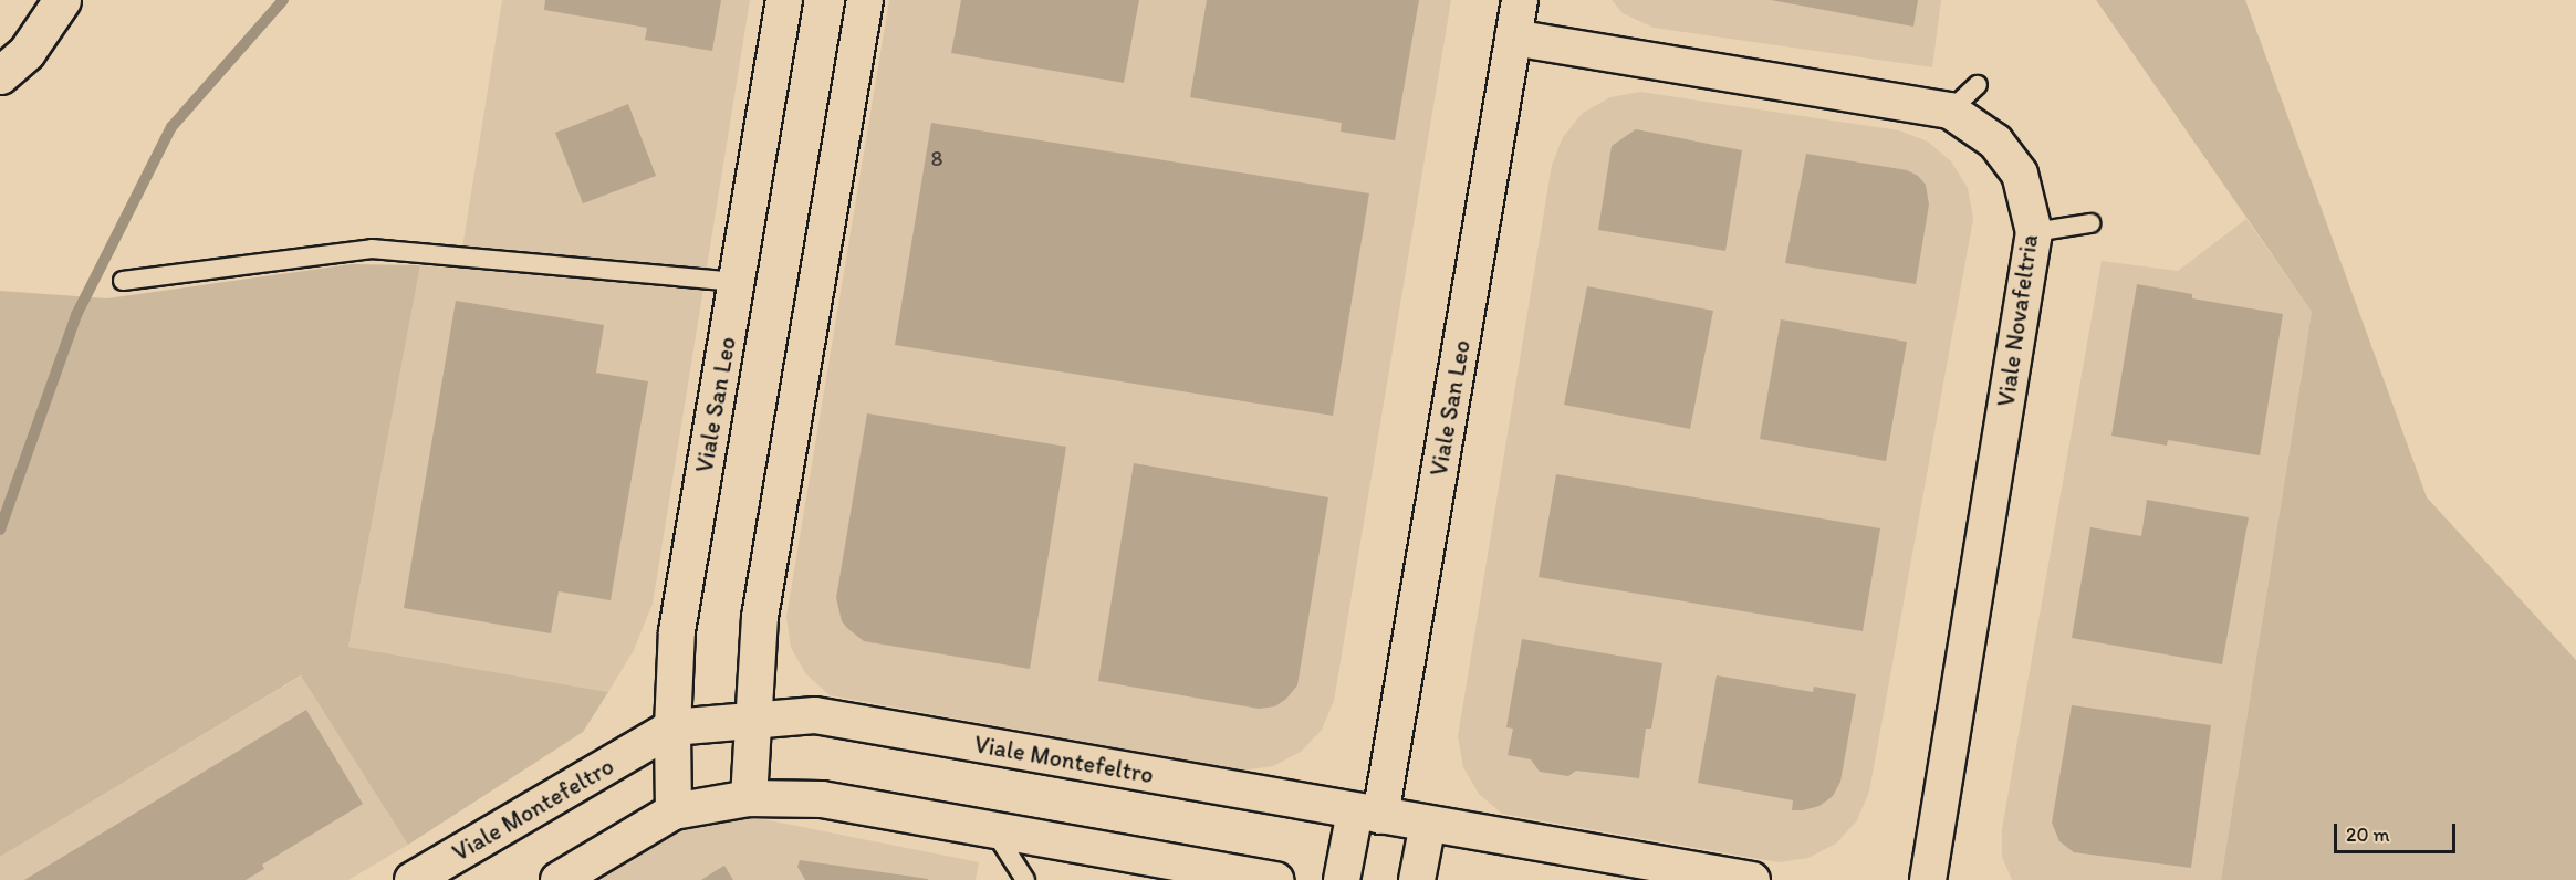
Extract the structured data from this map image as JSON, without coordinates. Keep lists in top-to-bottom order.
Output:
{
  "streets": {
    "street": ["Viale Novafeltria", "Viale San Leo", "Viale Montefeltro"]
  },
  "crossings": [
    ["Viale Novafeltria", "Viale San Leo"],
    ["Viale San Leo", "Viale Montefeltro"]
  ],
  "house_numbers": ["8"],
  "scale_bar": "20 m"
}
